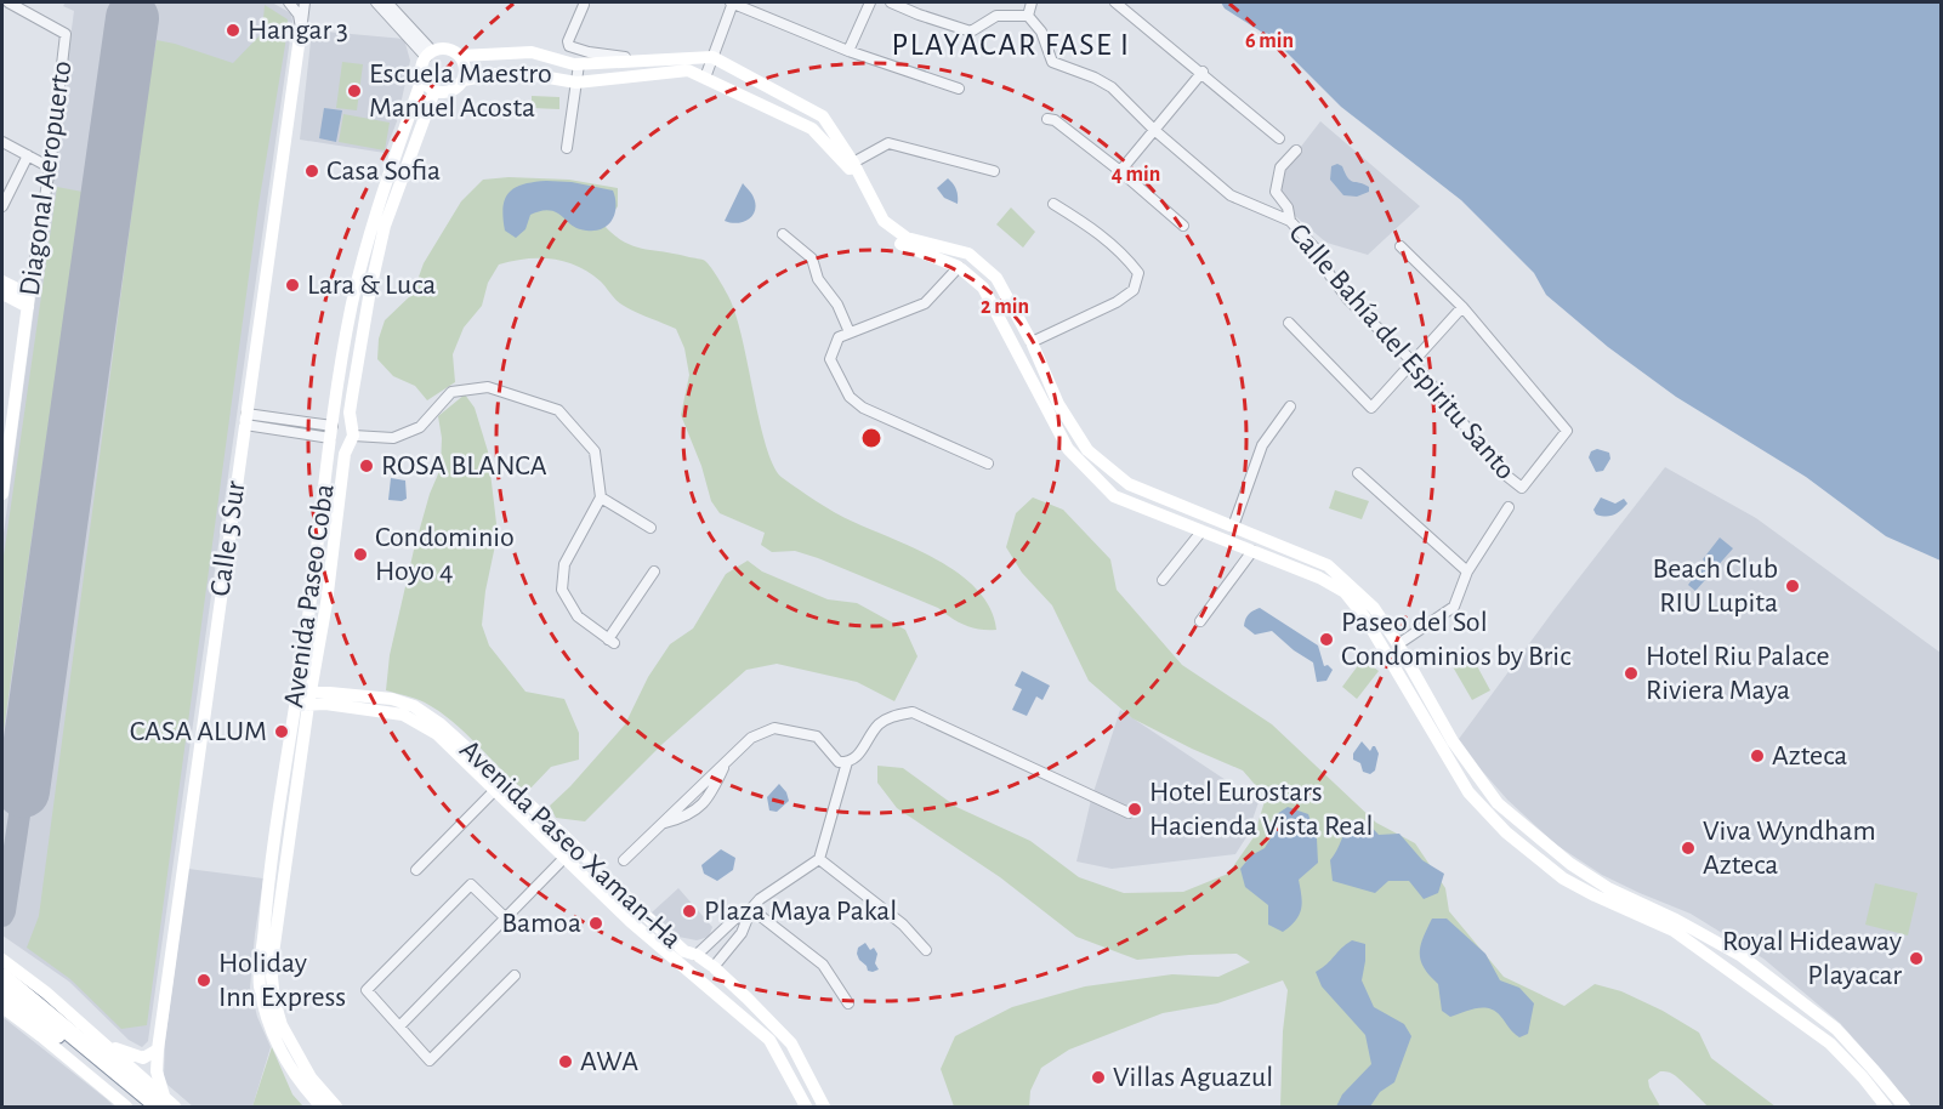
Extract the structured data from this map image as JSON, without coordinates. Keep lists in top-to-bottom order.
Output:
{
  "streets": {
    "main road": [
      "Diagonal Aeropuerto",
      "Calle 5 Sur",
      "Avenida Paseo Coba",
      "Avenida Paseo Xaman-Ha"
    ],
    "street": ["Calle Bahía del Espiritu Santo"]
  },
  "crossings": [
    ["Avenida Paseo Coba", "Avenida Paseo Xaman-Ha"]
  ],
  "districts": ["PLAYACAR FASE I"],
  "places": [
    "Hangar 3",
    "Escuela Maestro Manuel Acosta",
    "Casa Sofia",
    "Lara & Luca",
    "ROSA BLANCA",
    "Condominio Hoyo 4",
    "Beach Club RIU Lupita",
    "Paseo del Sol Condominios by Bric",
    "Hotel Riu Palace Riviera Maya",
    "CASA ALUM",
    "Azteca",
    "Hotel Eurostars Hacienda Vista Real",
    "Viva Wyndham Azteca",
    "Plaza Maya Pakal",
    "Bamoa",
    "Royal Hideaway Playacar",
    "Holiday Inn Express",
    "AWA",
    "Villas Aguazul"
  ],
  "rings": ["6 min", "4 min", "2 min"]
}
